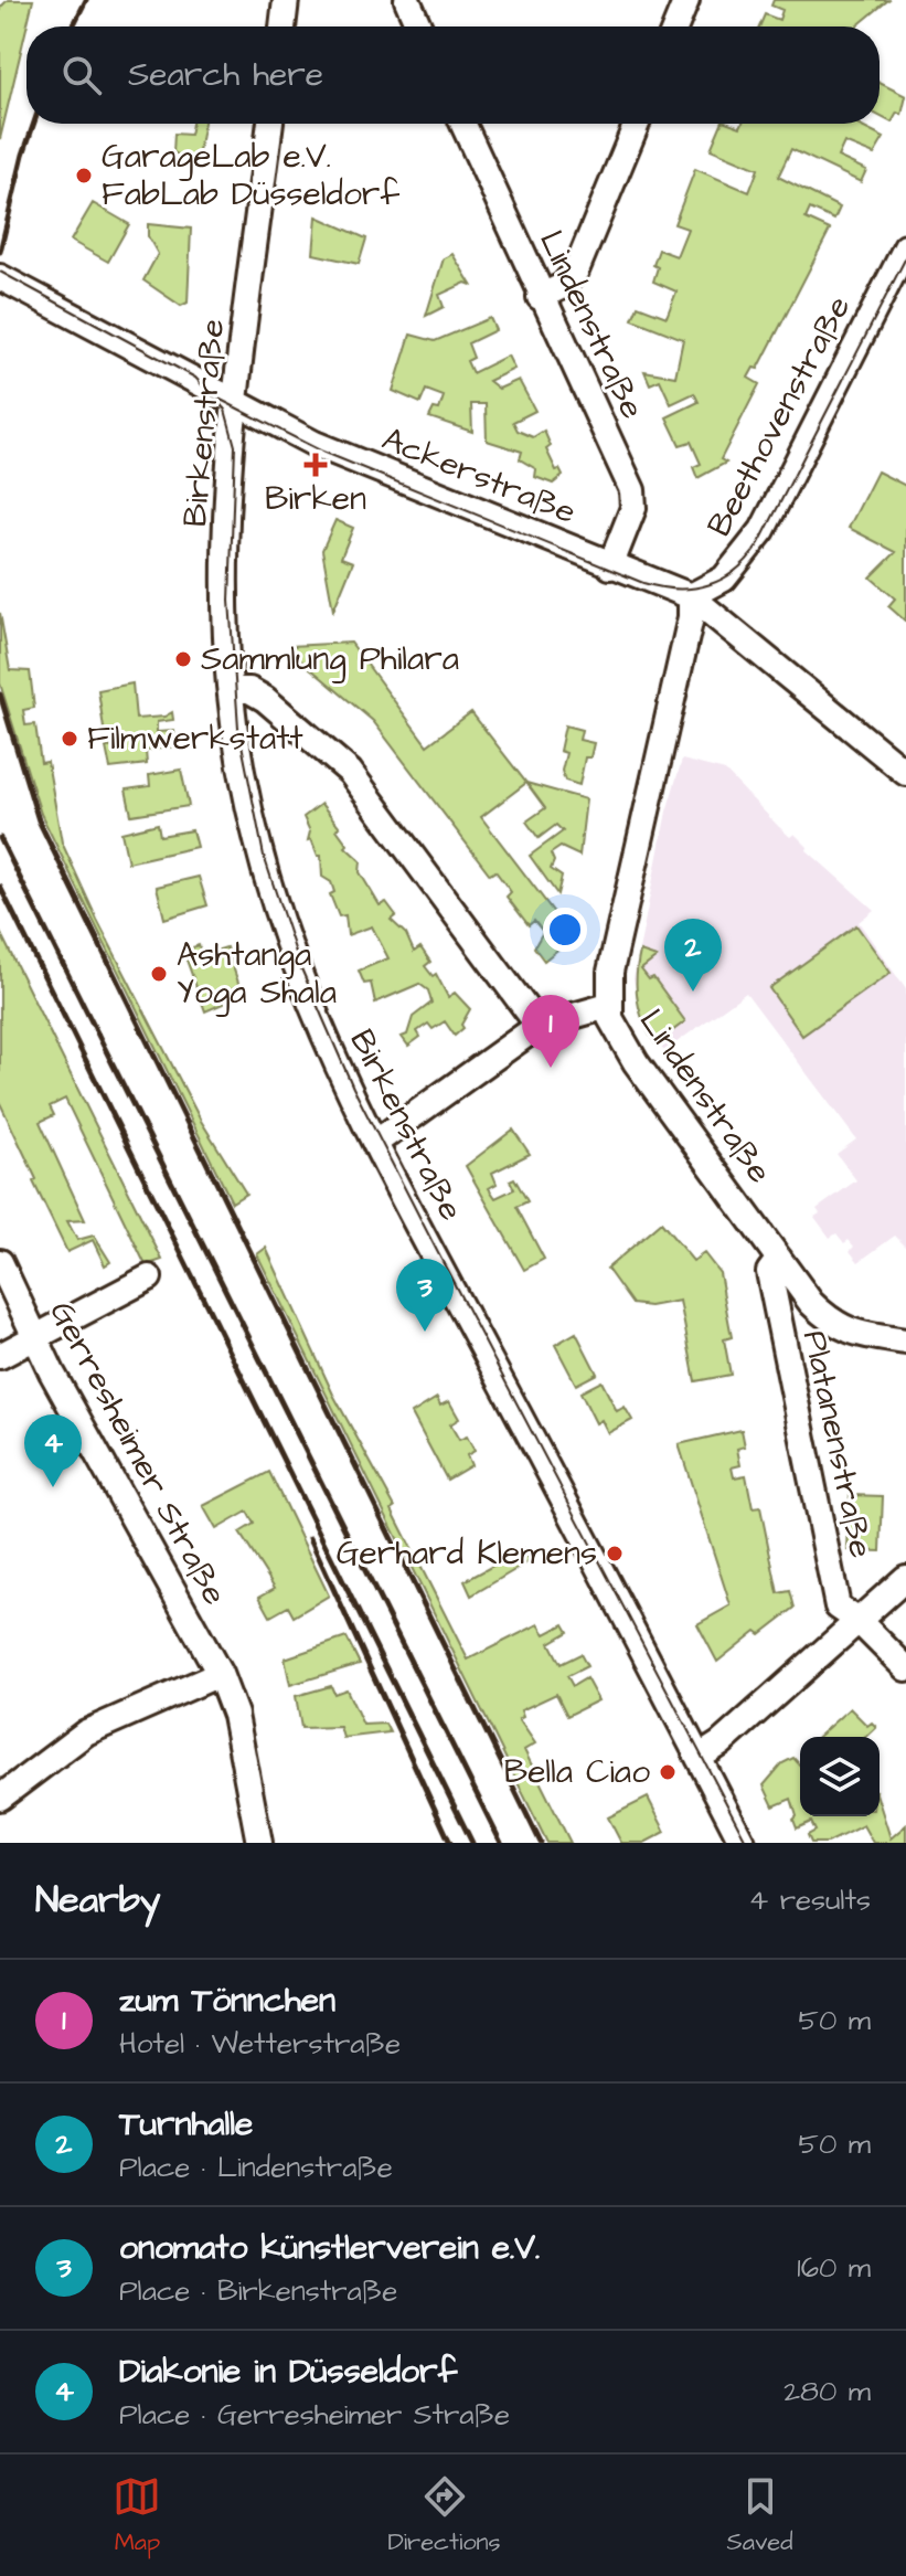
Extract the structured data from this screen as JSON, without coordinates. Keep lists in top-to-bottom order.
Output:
{
  "streets": {
    "street": [
      "Lindenstraße",
      "Beethovenstraße",
      "Birkenstraße",
      "Ackerstraße",
      "Platanenstraße",
      "Gerresheimer Straße"
    ]
  },
  "crossings": [
    ["Lindenstraße", "Beethovenstraße"],
    ["Lindenstraße", "Ackerstraße"],
    ["Lindenstraße", "Platanenstraße"],
    ["Beethovenstraße", "Ackerstraße"],
    ["Birkenstraße", "Ackerstraße"]
  ],
  "places": {
    "other": [
      "GarageLab e.V. FabLab Düsseldorf",
      "Sammlung Philara",
      "Filmwerkstatt",
      "Ashtanga Yoga Shala",
      "Gerhard Klemens",
      "Bella Ciao"
    ],
    "health": ["Birken"]
  },
  "page": {
    "search": "Search here",
    "pins": [
      "2",
      "1",
      "3",
      "4"
    ],
    "heading": ["Nearby", "4 results"],
    "list": [
      {
        "mark": "1",
        "name": "zum Tönnchen",
        "note": "Hotel · Wetterstraße",
        "value": "50 m"
      },
      {
        "mark": "2",
        "name": "Turnhalle",
        "note": "Place · Lindenstraße",
        "value": "50 m"
      },
      {
        "mark": "3",
        "name": "onomato künstlerverein e.V.",
        "note": "Place · Birkenstraße",
        "value": "160 m"
      },
      {
        "mark": "4",
        "name": "Diakonie in Düsseldorf",
        "note": "Place · Gerresheimer Straße",
        "value": "280 m"
      }
    ],
    "nav": ["Map", "Directions", "Saved"]
  }
}
